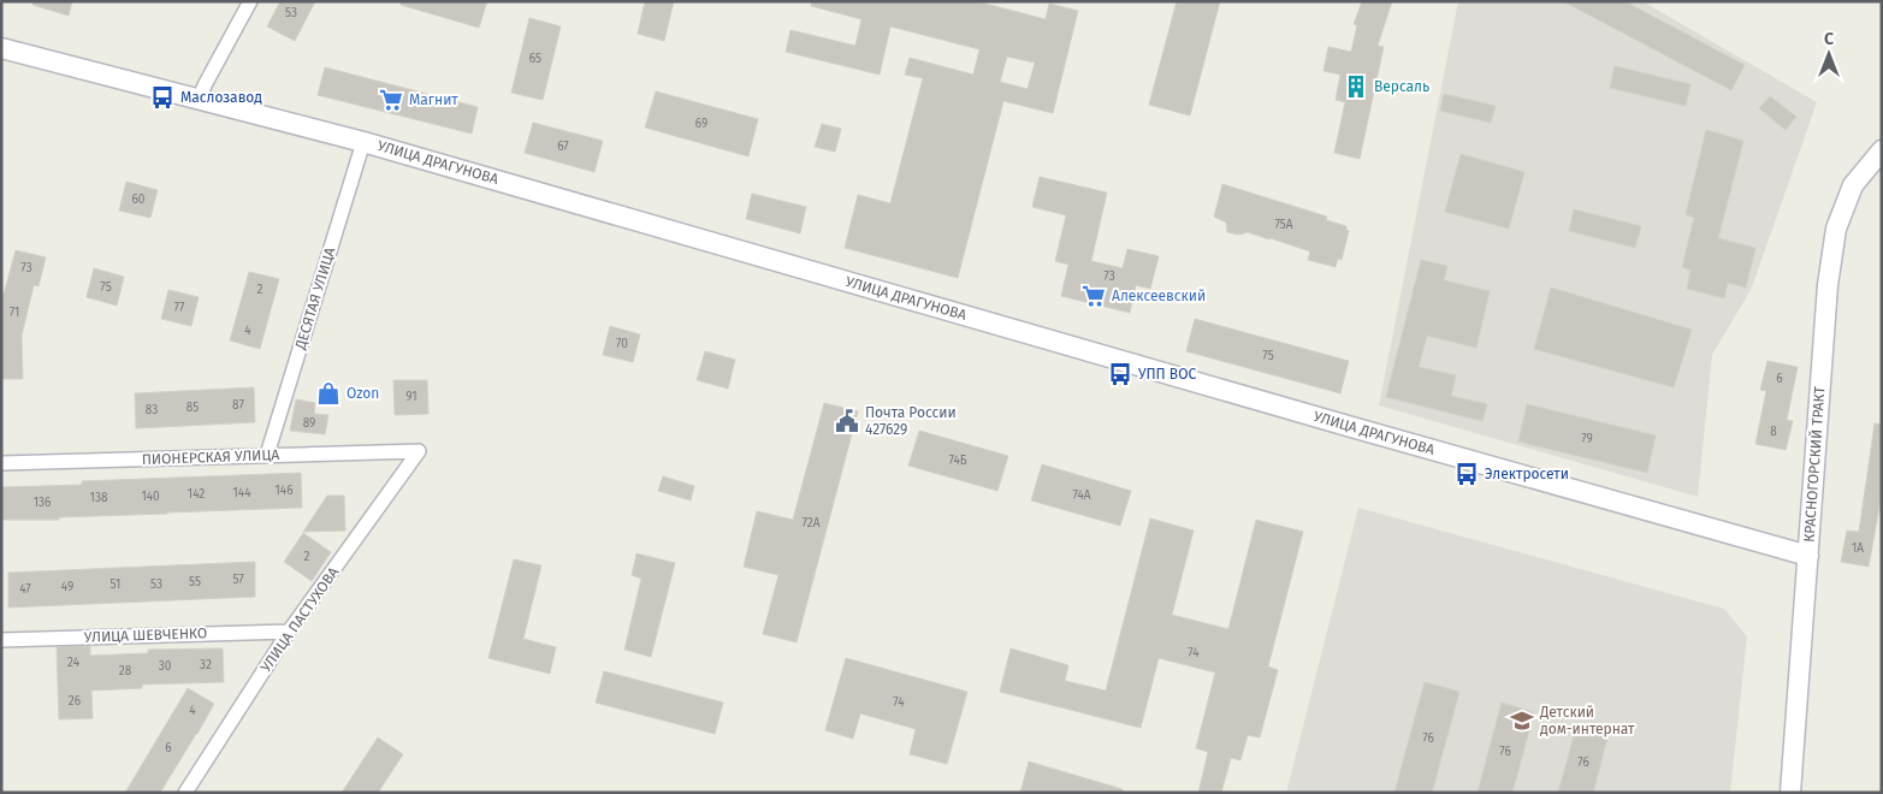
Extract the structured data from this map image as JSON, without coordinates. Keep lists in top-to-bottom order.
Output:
{
  "streets": {
    "main road": ["УЛИЦА ДРАГУНОВА", "КРАСНОГОРСКИЙ ТРАКТ"],
    "street": [
      "ДЕСЯТАЯ УЛИЦА",
      "ПИОНЕРСКАЯ УЛИЦА",
      "УЛИЦА ПАСТУХОВА",
      "УЛИЦА ШЕВЧЕНКО"
    ]
  },
  "crossings": [
    ["УЛИЦА ДРАГУНОВА", "ДЕСЯТАЯ УЛИЦА"],
    ["УЛИЦА ДРАГУНОВА", "КРАСНОГОРСКИЙ ТРАКТ"],
    ["ДЕСЯТАЯ УЛИЦА", "ПИОНЕРСКАЯ УЛИЦА"],
    ["ПИОНЕРСКАЯ УЛИЦА", "УЛИЦА ПАСТУХОВА"],
    ["УЛИЦА ПАСТУХОВА", "УЛИЦА ШЕВЧЕНКО"]
  ],
  "places": {
    "building": ["Версаль"],
    "bus stop": ["Маслозавод", "УПП ВОС", "Электросети"],
    "supermarket": ["Магнит", "Алексеевский"],
    "shop": ["Ozon"],
    "public building": ["Почта России 427629"],
    "school or university": ["Детский дом-интернат"]
  },
  "house_numbers": [
    "53",
    "65",
    "69",
    "67",
    "60",
    "75А",
    "73",
    "73",
    "75",
    "2",
    "77",
    "71",
    "4",
    "70",
    "75",
    "6",
    "91",
    "87",
    "85",
    "83",
    "89",
    "8",
    "79",
    "74Б",
    "146",
    "144",
    "142",
    "74А",
    "140",
    "138",
    "136",
    "72А",
    "1А",
    "2",
    "57",
    "55",
    "51",
    "53",
    "49",
    "47",
    "74",
    "24",
    "32",
    "30",
    "28",
    "26",
    "74",
    "4",
    "76",
    "6",
    "76",
    "76"
  ],
  "north": "top"
}
